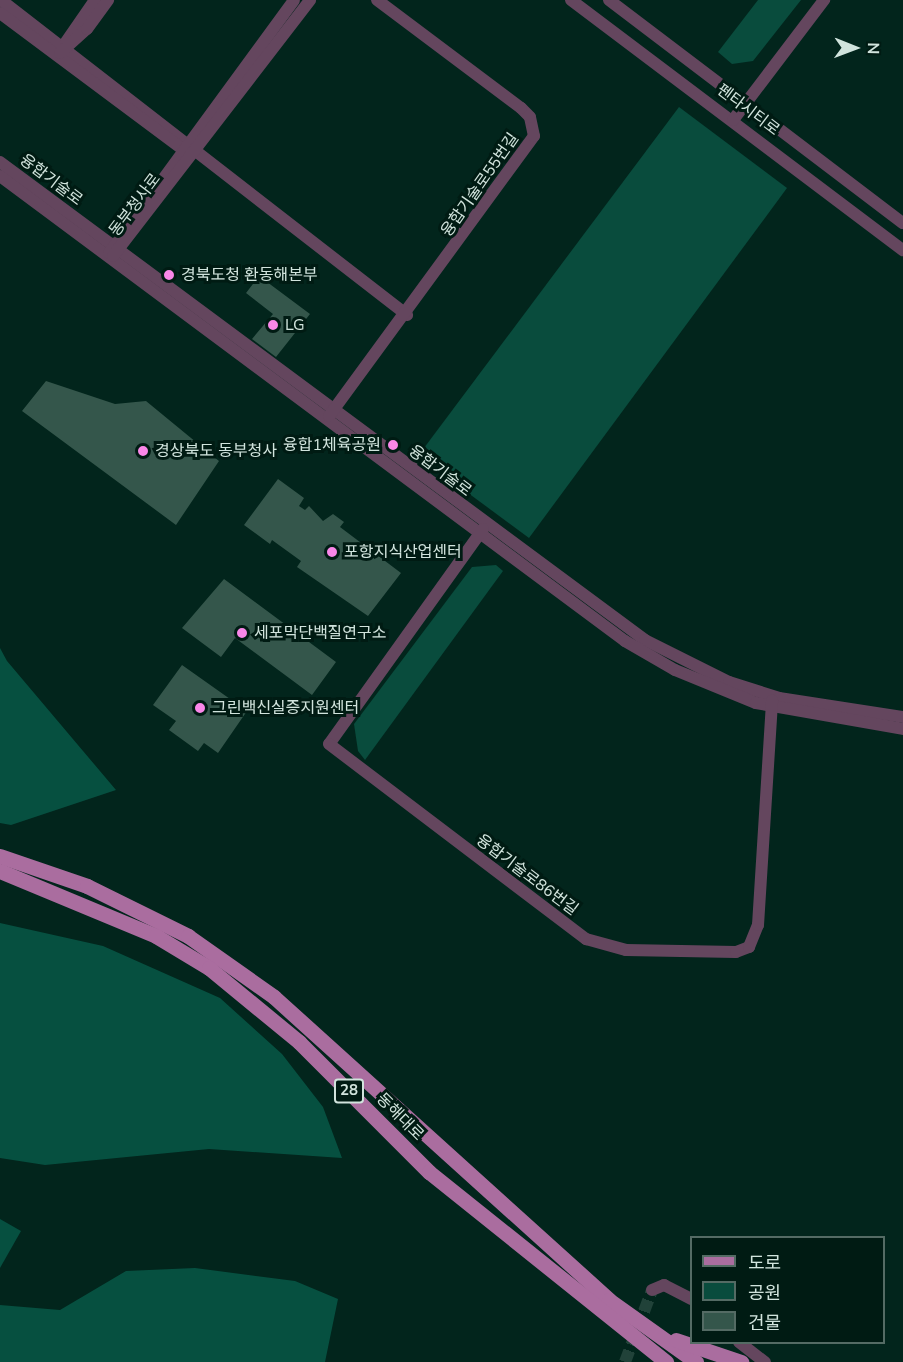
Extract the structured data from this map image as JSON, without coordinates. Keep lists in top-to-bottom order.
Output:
{
  "streets": {
    "main road": ["28", "동해대로"],
    "street": [
      "펜타시티로",
      "융합기술로",
      "융합기술로55번길",
      "동부청사로",
      "융합기술로86번길"
    ]
  },
  "crossings": [
    ["융합기술로", "융합기술로55번길"],
    ["융합기술로", "동부청사로"],
    ["융합기술로", "융합기술로86번길"]
  ],
  "places": [
    "경북도청 환동해본부",
    "LG",
    "융합1체육공원",
    "경상북도 동부청사",
    "포항지식산업센터",
    "세포막단백질연구소",
    "그린백신실증지원센터"
  ],
  "legend": ["도로", "공원", "건물"],
  "north": "right"
}
